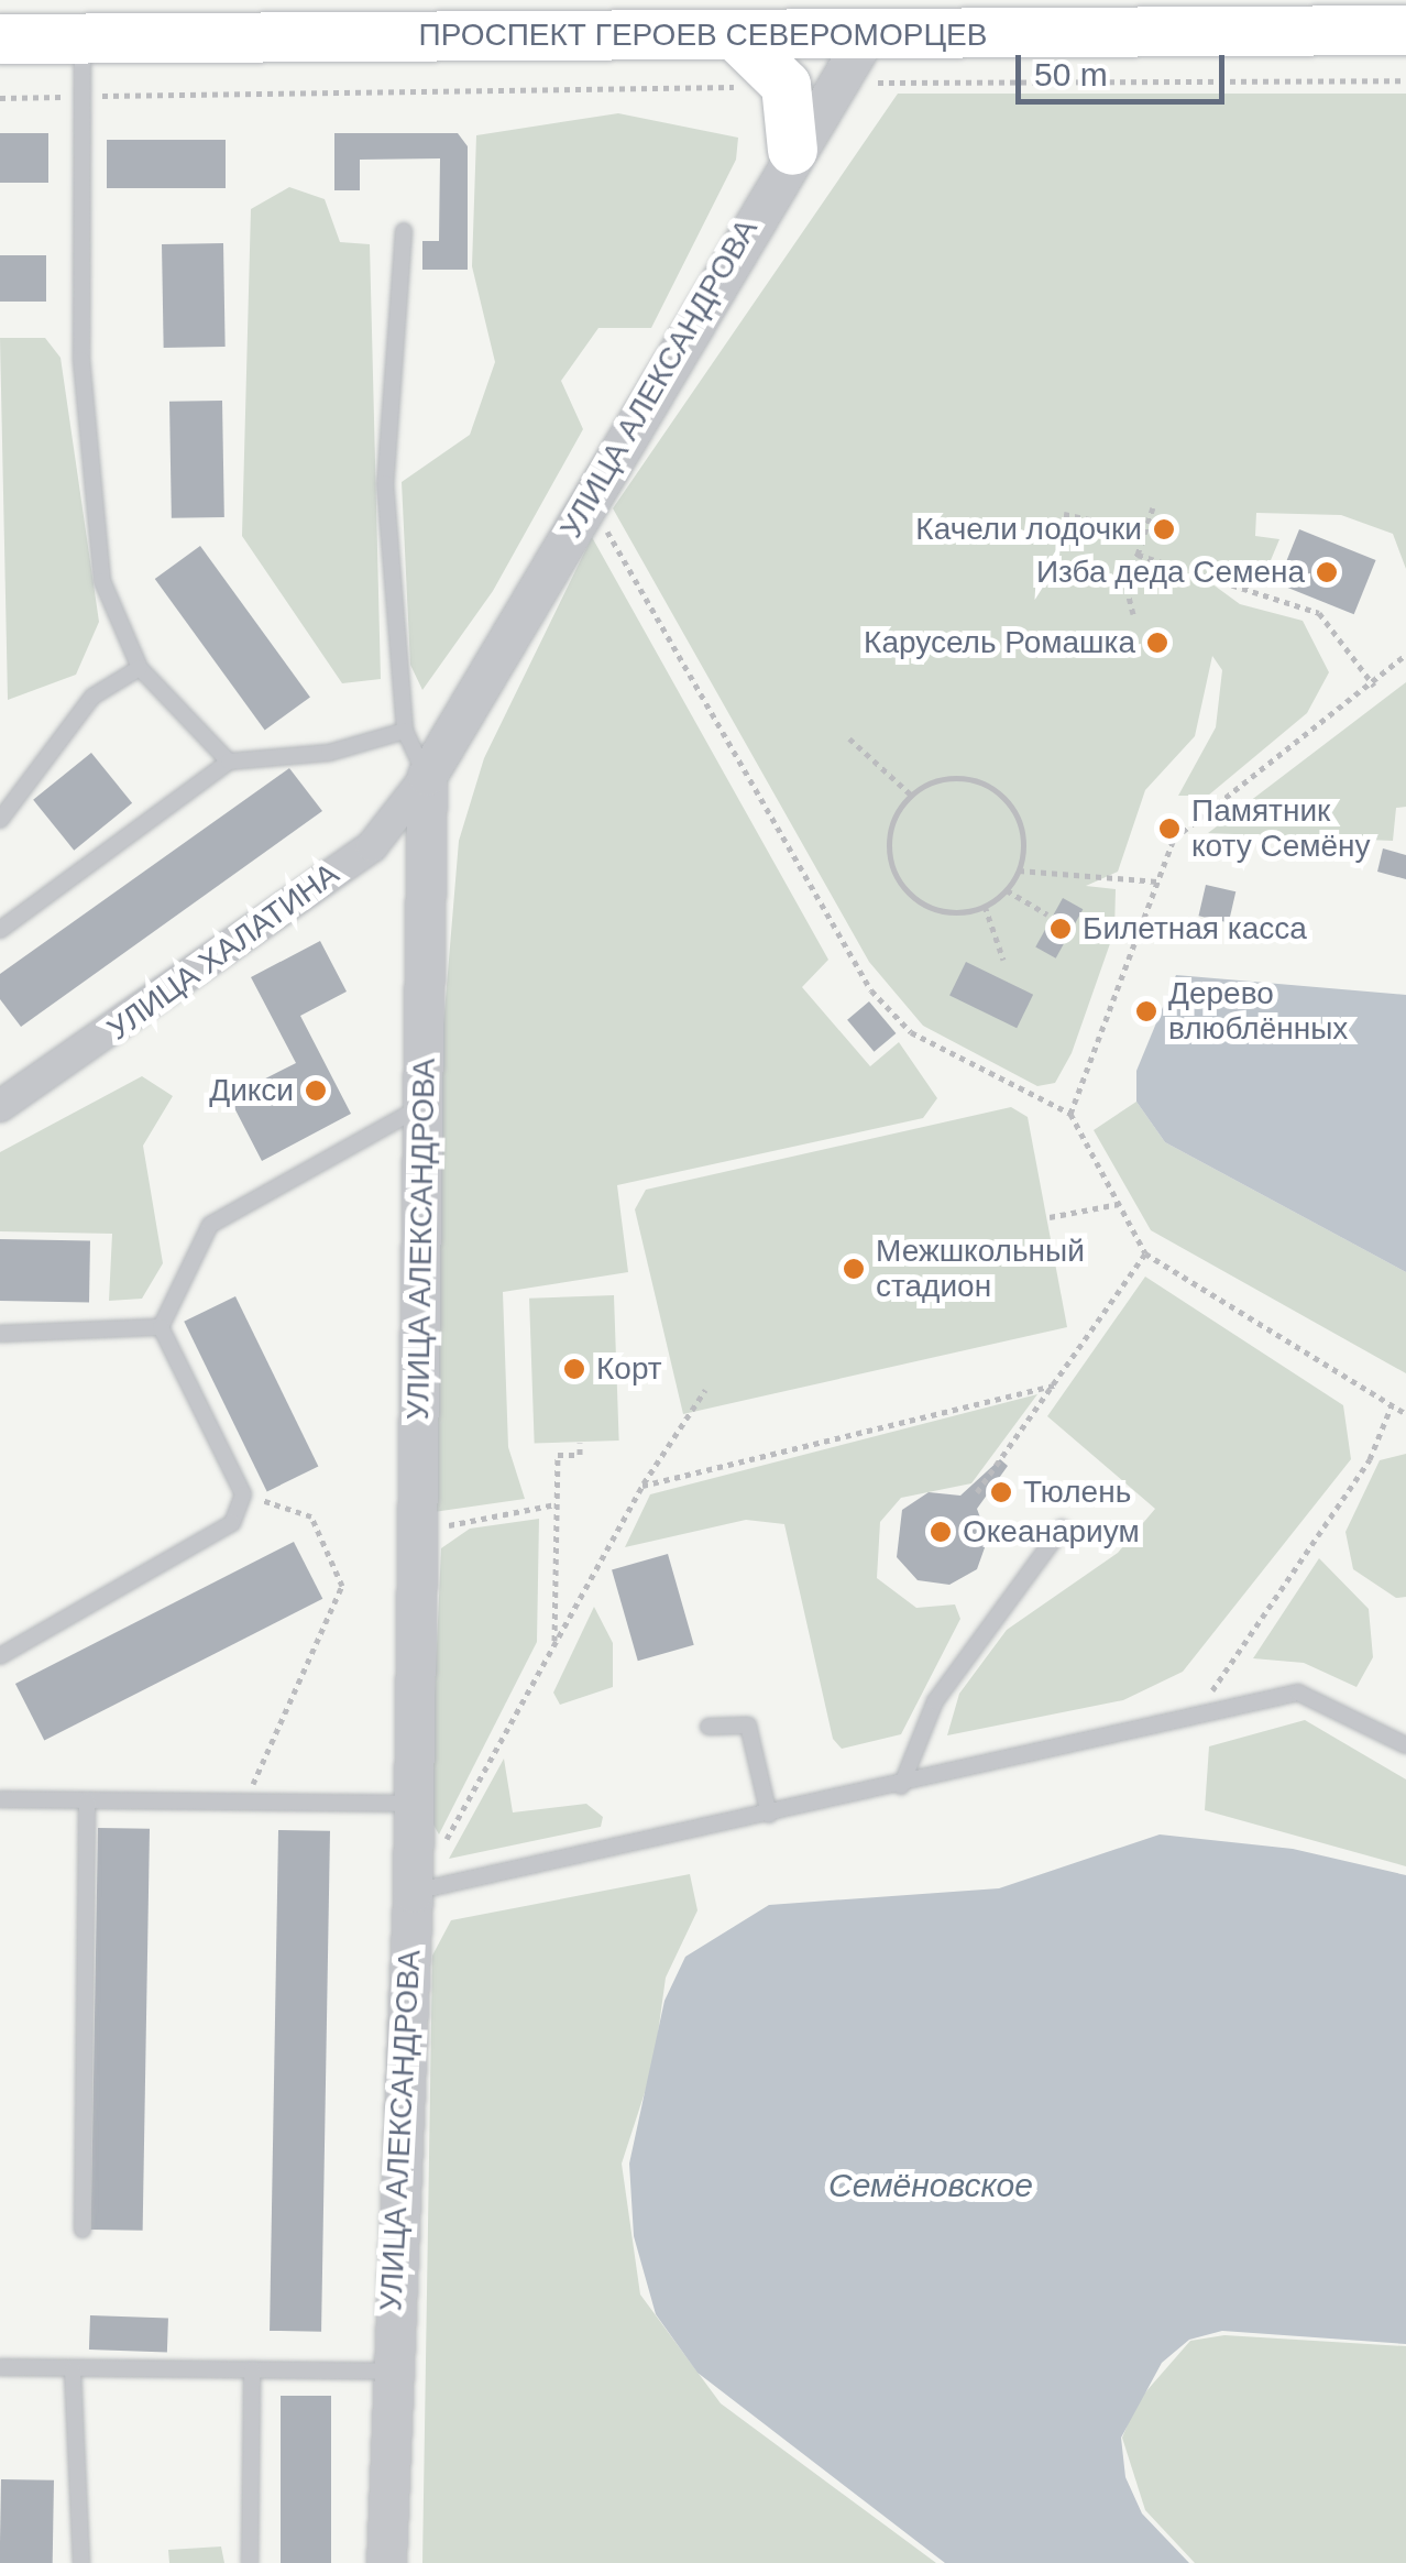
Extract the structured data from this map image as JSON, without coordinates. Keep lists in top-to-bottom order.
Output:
{
  "streets": {
    "main road": ["ПРОСПЕКТ ГЕРОЕВ СЕВЕРОМОРЦЕВ"],
    "street": ["УЛИЦА АЛЕКСАНДРОВА", "УЛИЦА ХАЛАТИНА"]
  },
  "crossings": [
    ["ПРОСПЕКТ ГЕРОЕВ СЕВЕРОМОРЦЕВ", "УЛИЦА АЛЕКСАНДРОВА"],
    ["УЛИЦА АЛЕКСАНДРОВА", "УЛИЦА ХАЛАТИНА"]
  ],
  "water": ["Семёновское"],
  "places": [
    "Качели лодочки",
    "Изба деда Семена",
    "Карусель Ромашка",
    "Памятник коту Семёну",
    "Билетная касса",
    "Дерево влюблённых",
    "Дикси",
    "Межшкольный стадион",
    "Корт",
    "Тюлень",
    "Океанариум"
  ],
  "scale_bar": "50 m"
}
